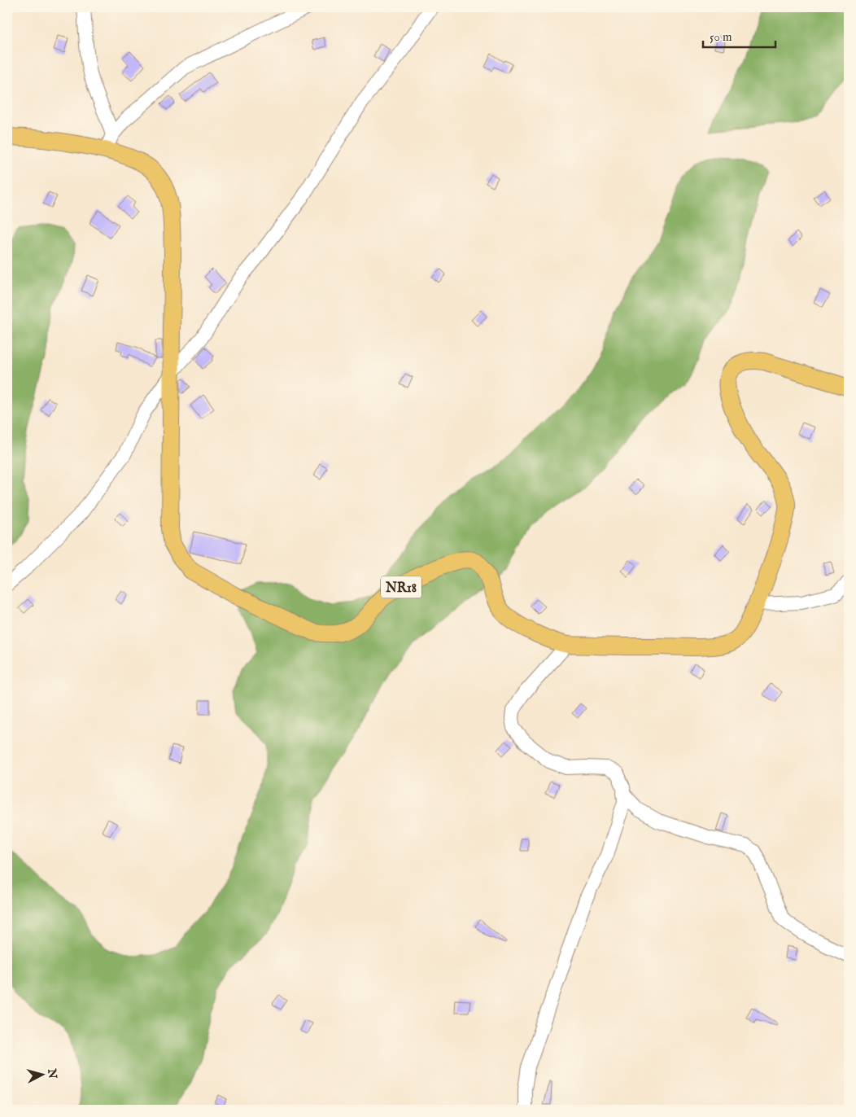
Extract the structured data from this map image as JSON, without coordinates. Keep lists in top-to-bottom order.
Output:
{
  "streets": {
    "main road": ["NR18"]
  },
  "scale_bar": "50 m",
  "north": "right"
}
